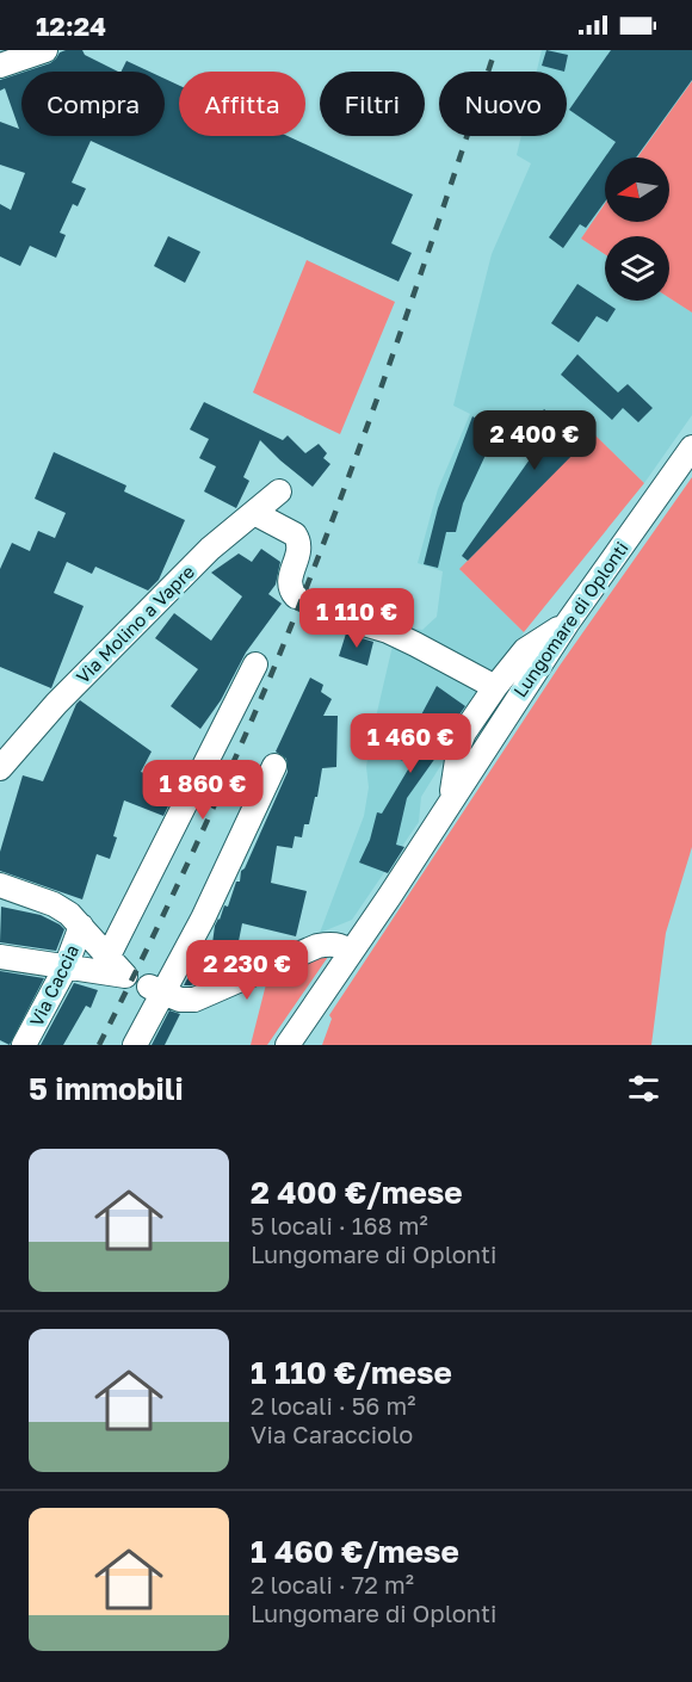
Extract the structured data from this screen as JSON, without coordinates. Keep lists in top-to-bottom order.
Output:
{
  "streets": {
    "street": ["Lungomare di Oplonti", "Via Molino a Vapre", "Via Caccia"]
  },
  "north": "left",
  "page": {
    "status": "12:24",
    "chip": [
      "Compra",
      "Affitta",
      "Filtri",
      "Nuovo"
    ],
    "price": [
      "2 400 €",
      "1 110 €",
      "1 460 €",
      "1 860 €",
      "2 230 €"
    ],
    "heading": "5 immobili",
    "list": [
      {
        "name": "2 400 €/mese",
        "note": "5 locali · 168 m² · Lungomare di Oplonti"
      },
      {
        "name": "1 110 €/mese",
        "note": "2 locali · 56 m² · Via Caracciolo"
      },
      {
        "name": "1 460 €/mese",
        "note": "2 locali · 72 m² · Lungomare di Oplonti"
      }
    ]
  }
}
